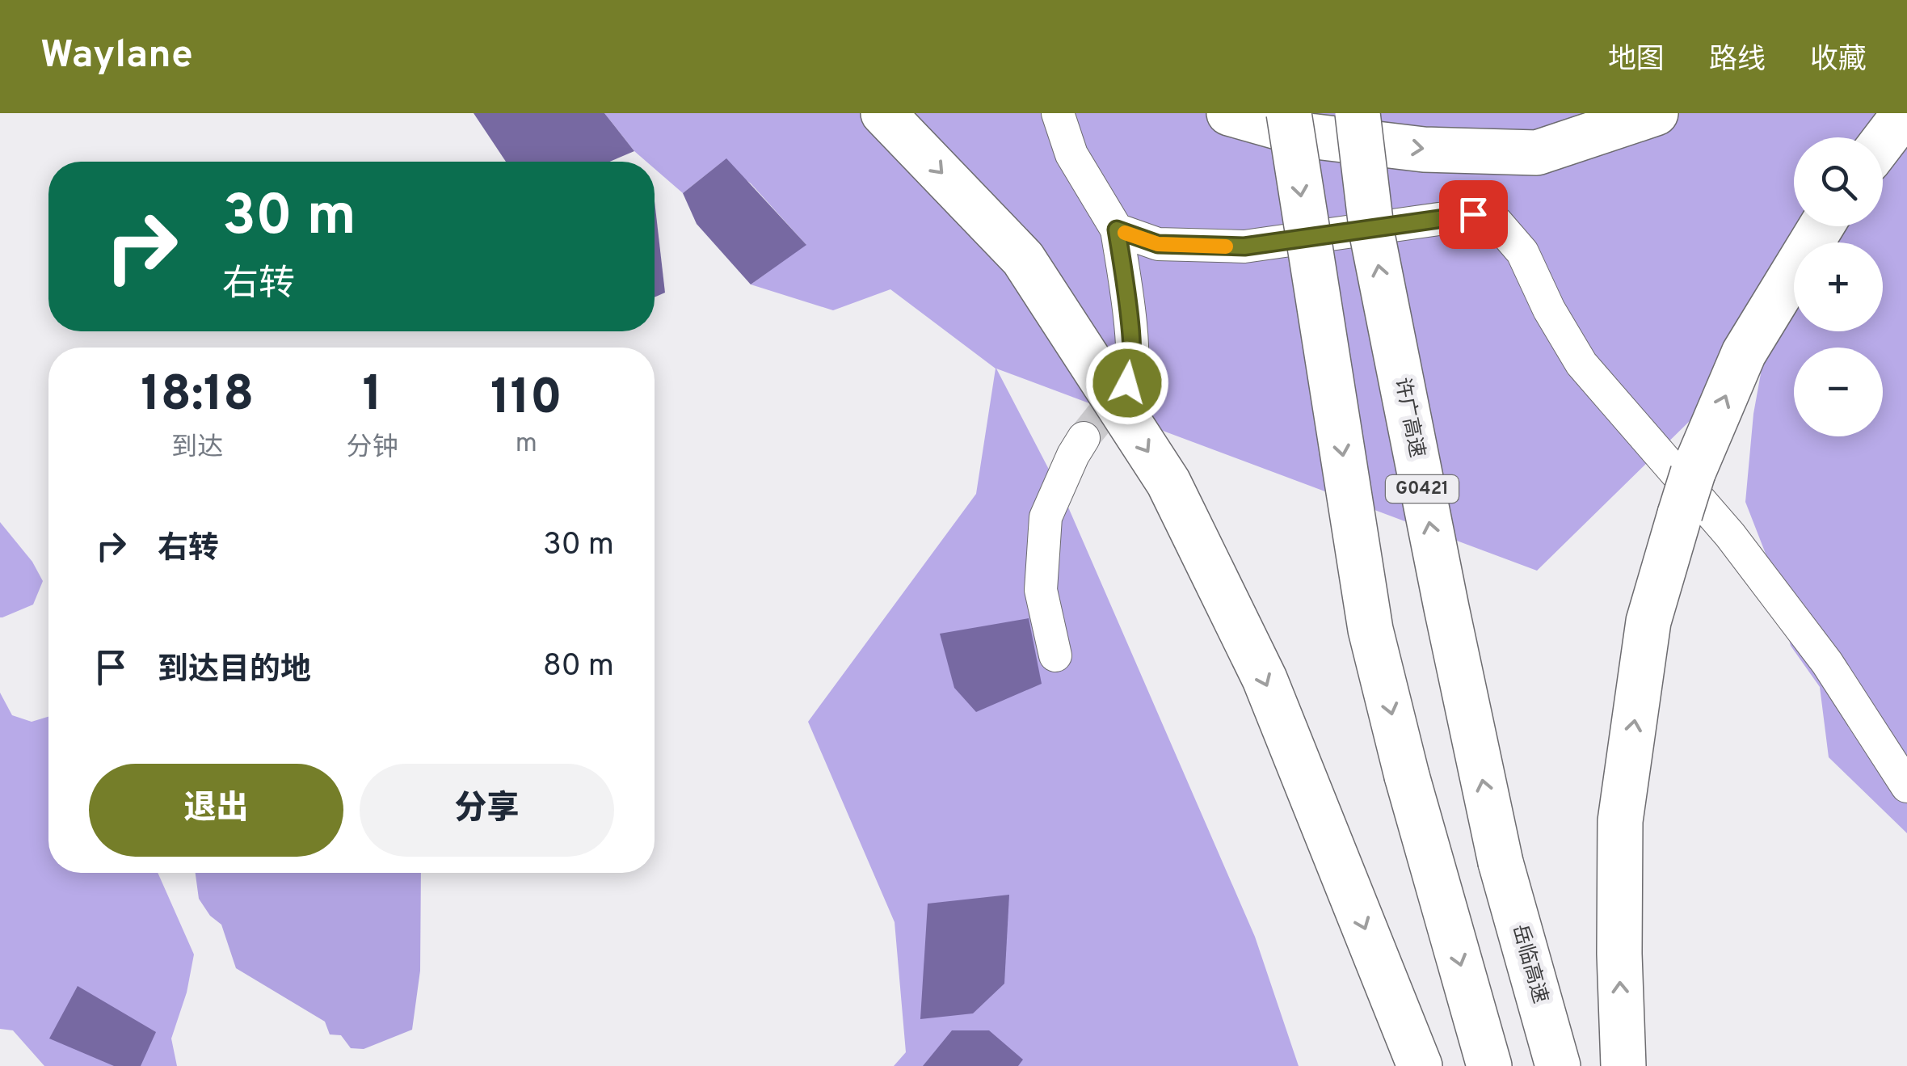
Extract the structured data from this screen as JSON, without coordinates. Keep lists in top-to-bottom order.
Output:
{
  "streets": {
    "highway": ["许广高速", "G0421", "岳临高速"]
  },
  "crossings": [
    ["许广高速", "岳临高速"]
  ],
  "page": {
    "header": "Waylane",
    "nav": ["地图", "路线", "收藏"],
    "map_buttons": ["+", "−"],
    "turn": ["30 m", "右转"],
    "eta": [
      "18:18",
      "到达",
      "1",
      "分钟",
      "110",
      "m"
    ],
    "list": [
      {
        "name": "右转",
        "value": "30 m"
      },
      {
        "name": "到达目的地",
        "value": "80 m"
      }
    ],
    "buttons": ["退出", "分享"]
  }
}
